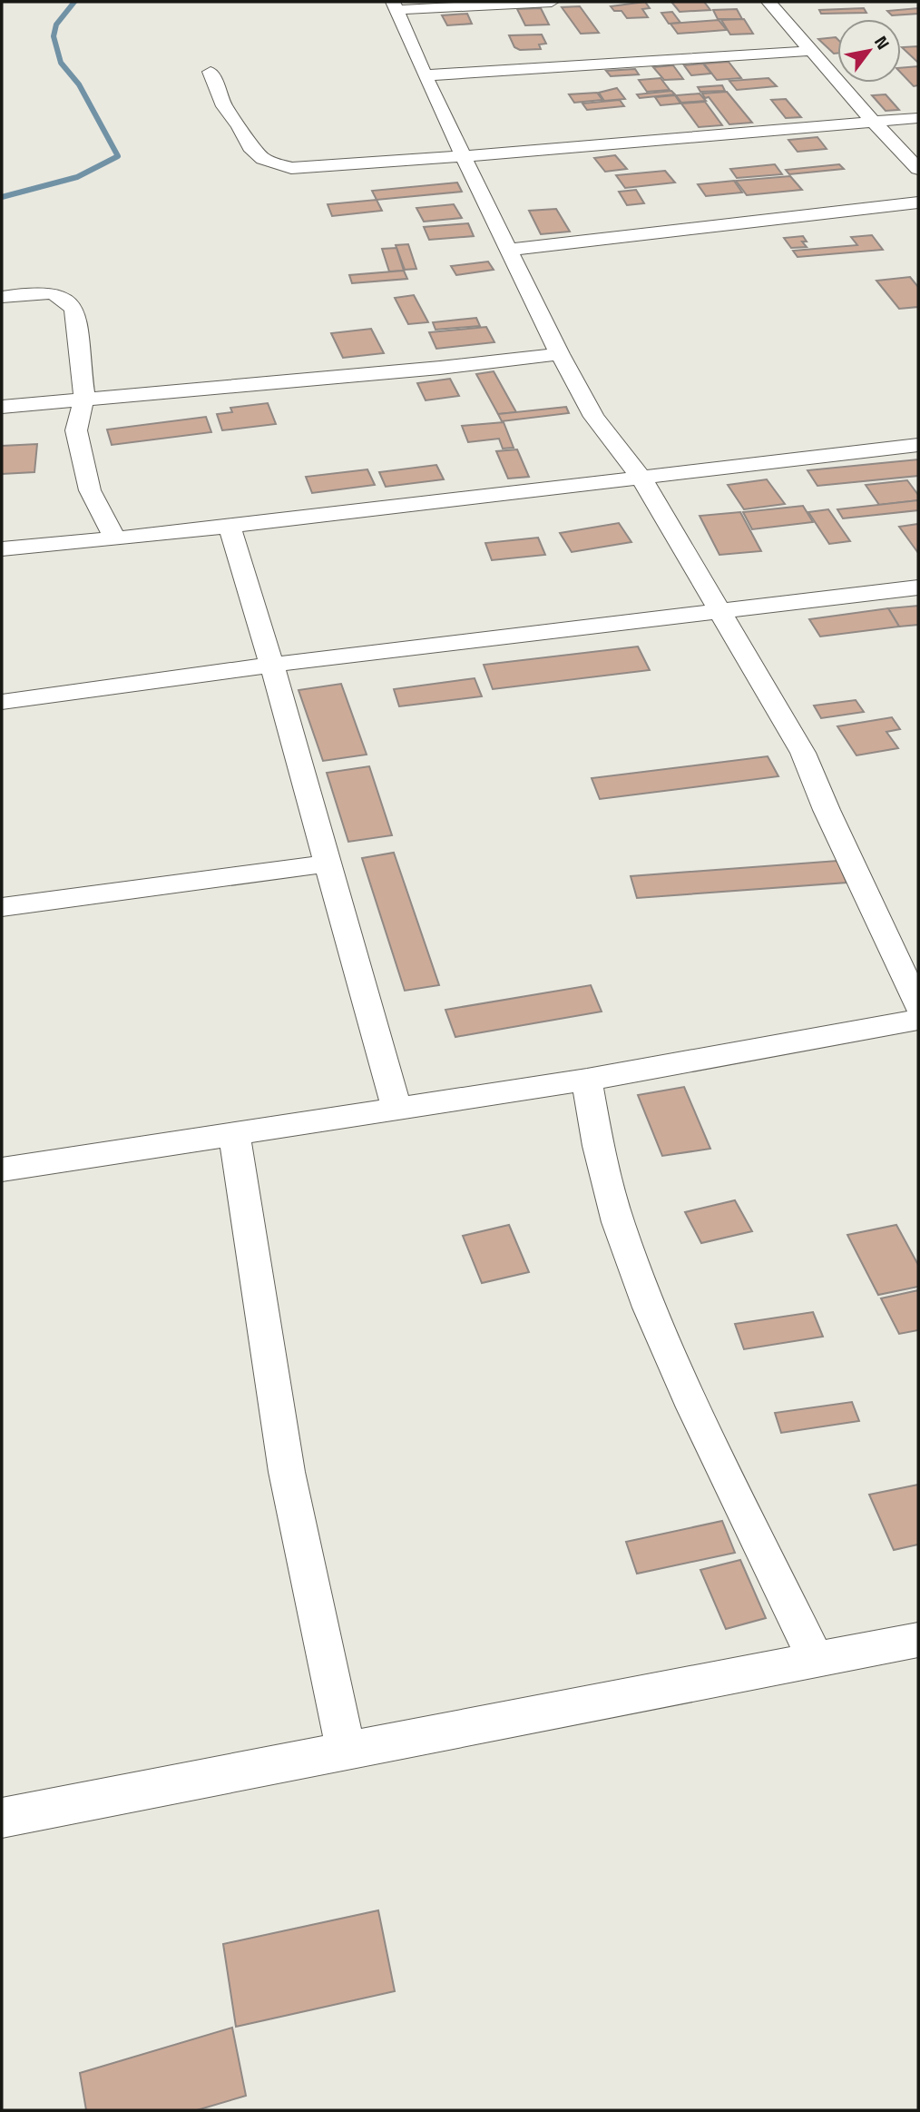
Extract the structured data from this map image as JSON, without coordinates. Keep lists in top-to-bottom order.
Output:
{
  "north": "top right"
}
